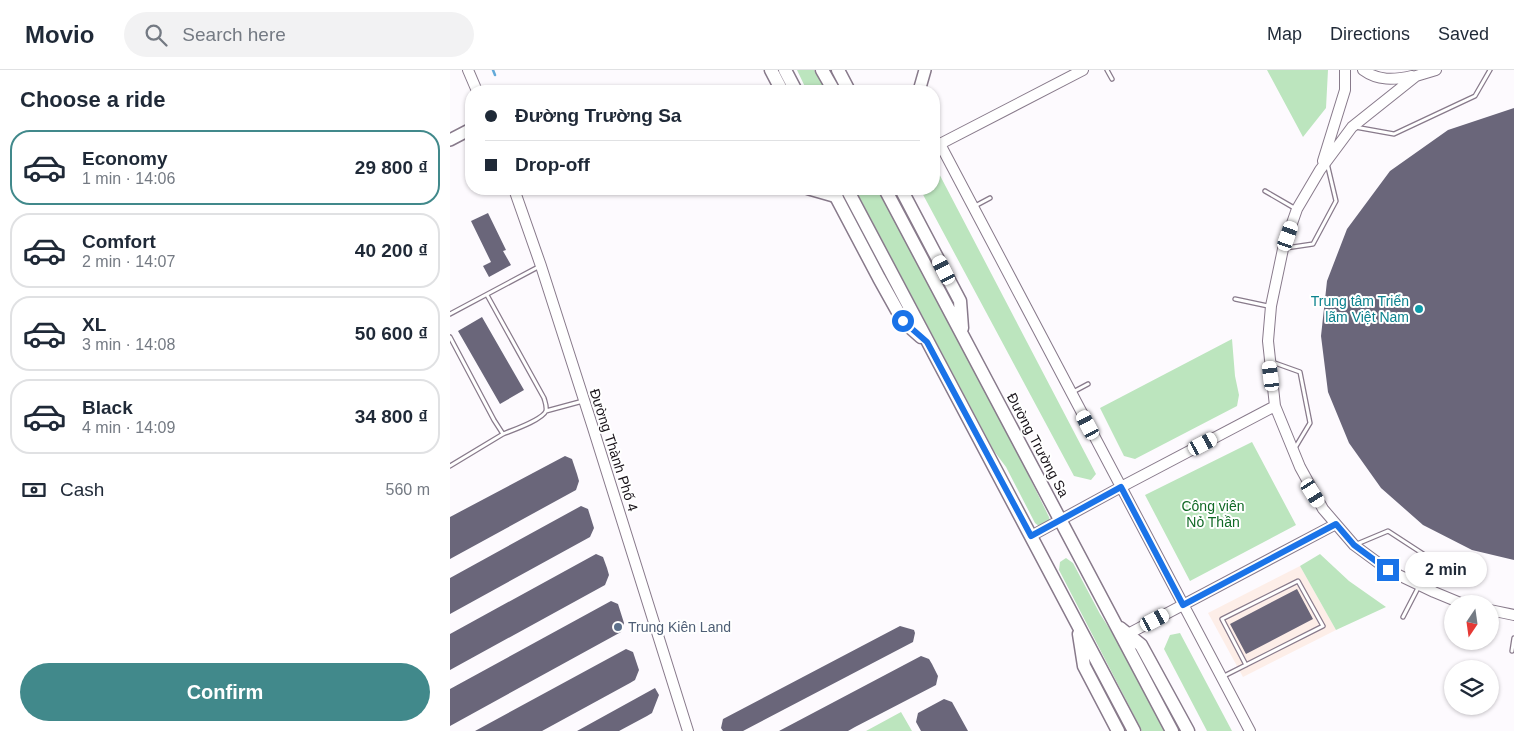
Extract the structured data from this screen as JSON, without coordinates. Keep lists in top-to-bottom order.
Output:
{
  "streets": {
    "highway": ["Đường Trường Sa"],
    "street": ["Đường Thành Phố 4"]
  },
  "parks": ["Công viên Nỏ Thần"],
  "places": ["Trung tâm Triển lãm Việt Nam", "Trung Kiên Land"],
  "north": "bottom",
  "page": {
    "header": "Movio",
    "search": "Search here",
    "nav": ["Map", "Directions", "Saved"],
    "heading": "Choose a ride",
    "banner": ["Đường Trường Sa", "Drop-off"],
    "list": [
      {
        "name": "Economy",
        "note": "1 min · 14:06",
        "value": "29 800 ₫"
      },
      {
        "name": "Comfort",
        "note": "2 min · 14:07",
        "value": "40 200 ₫"
      },
      {
        "name": "XL",
        "note": "3 min · 14:08",
        "value": "50 600 ₫"
      },
      {
        "name": "Black",
        "note": "4 min · 14:09",
        "value": "34 800 ₫"
      }
    ],
    "pay": ["Cash", "560 m"],
    "bubble": "2 min",
    "buttons": "Confirm"
  }
}
